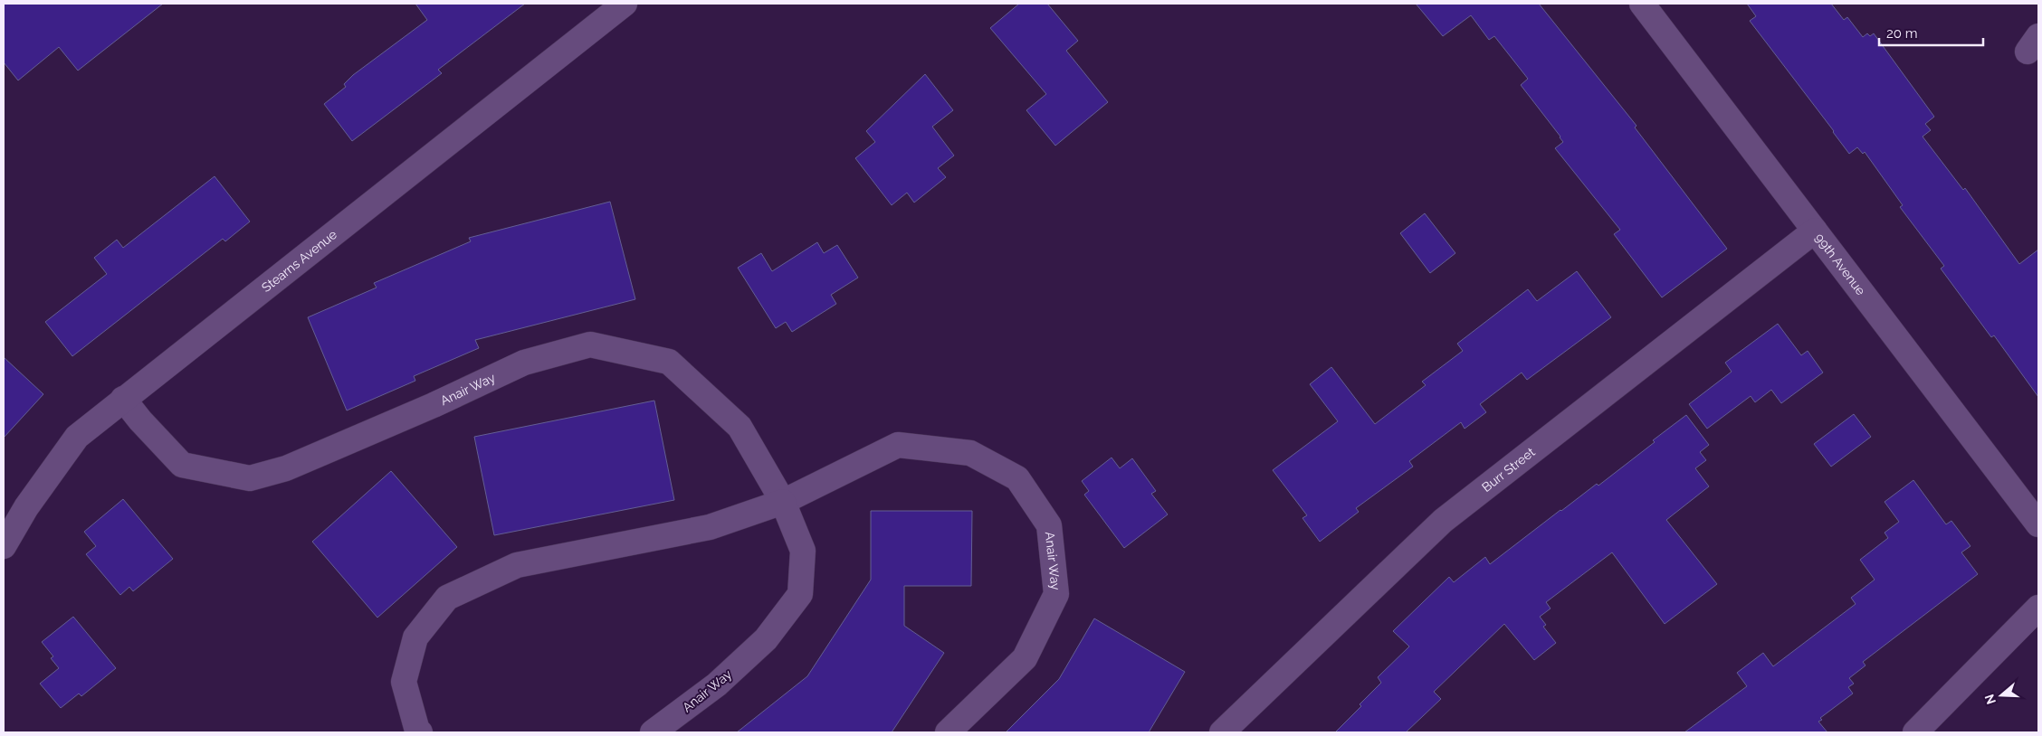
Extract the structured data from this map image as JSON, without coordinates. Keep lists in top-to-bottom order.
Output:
{
  "streets": {
    "street": [
      "Stearns Avenue",
      "99th Avenue",
      "Anair Way",
      "Burr Street"
    ]
  },
  "crossings": [
    ["Stearns Avenue", "Anair Way"],
    ["99th Avenue", "Burr Street"]
  ],
  "scale_bar": "20 m",
  "north": "left"
}
